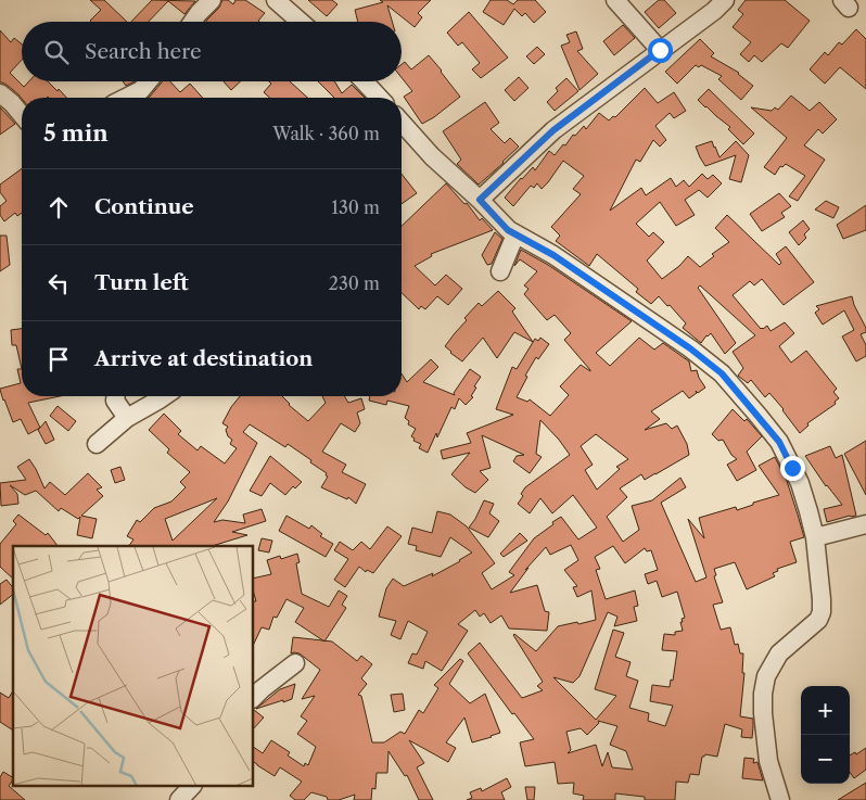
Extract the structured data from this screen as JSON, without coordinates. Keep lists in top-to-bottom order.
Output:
{
  "page": {
    "search": "Search here",
    "heading": ["5 min", "Walk · 360 m"],
    "list": [
      ["Continue", "130 m"],
      ["Turn left", "230 m"],
      "Arrive at destination"
    ],
    "map_buttons": ["+", "−"]
  }
}
